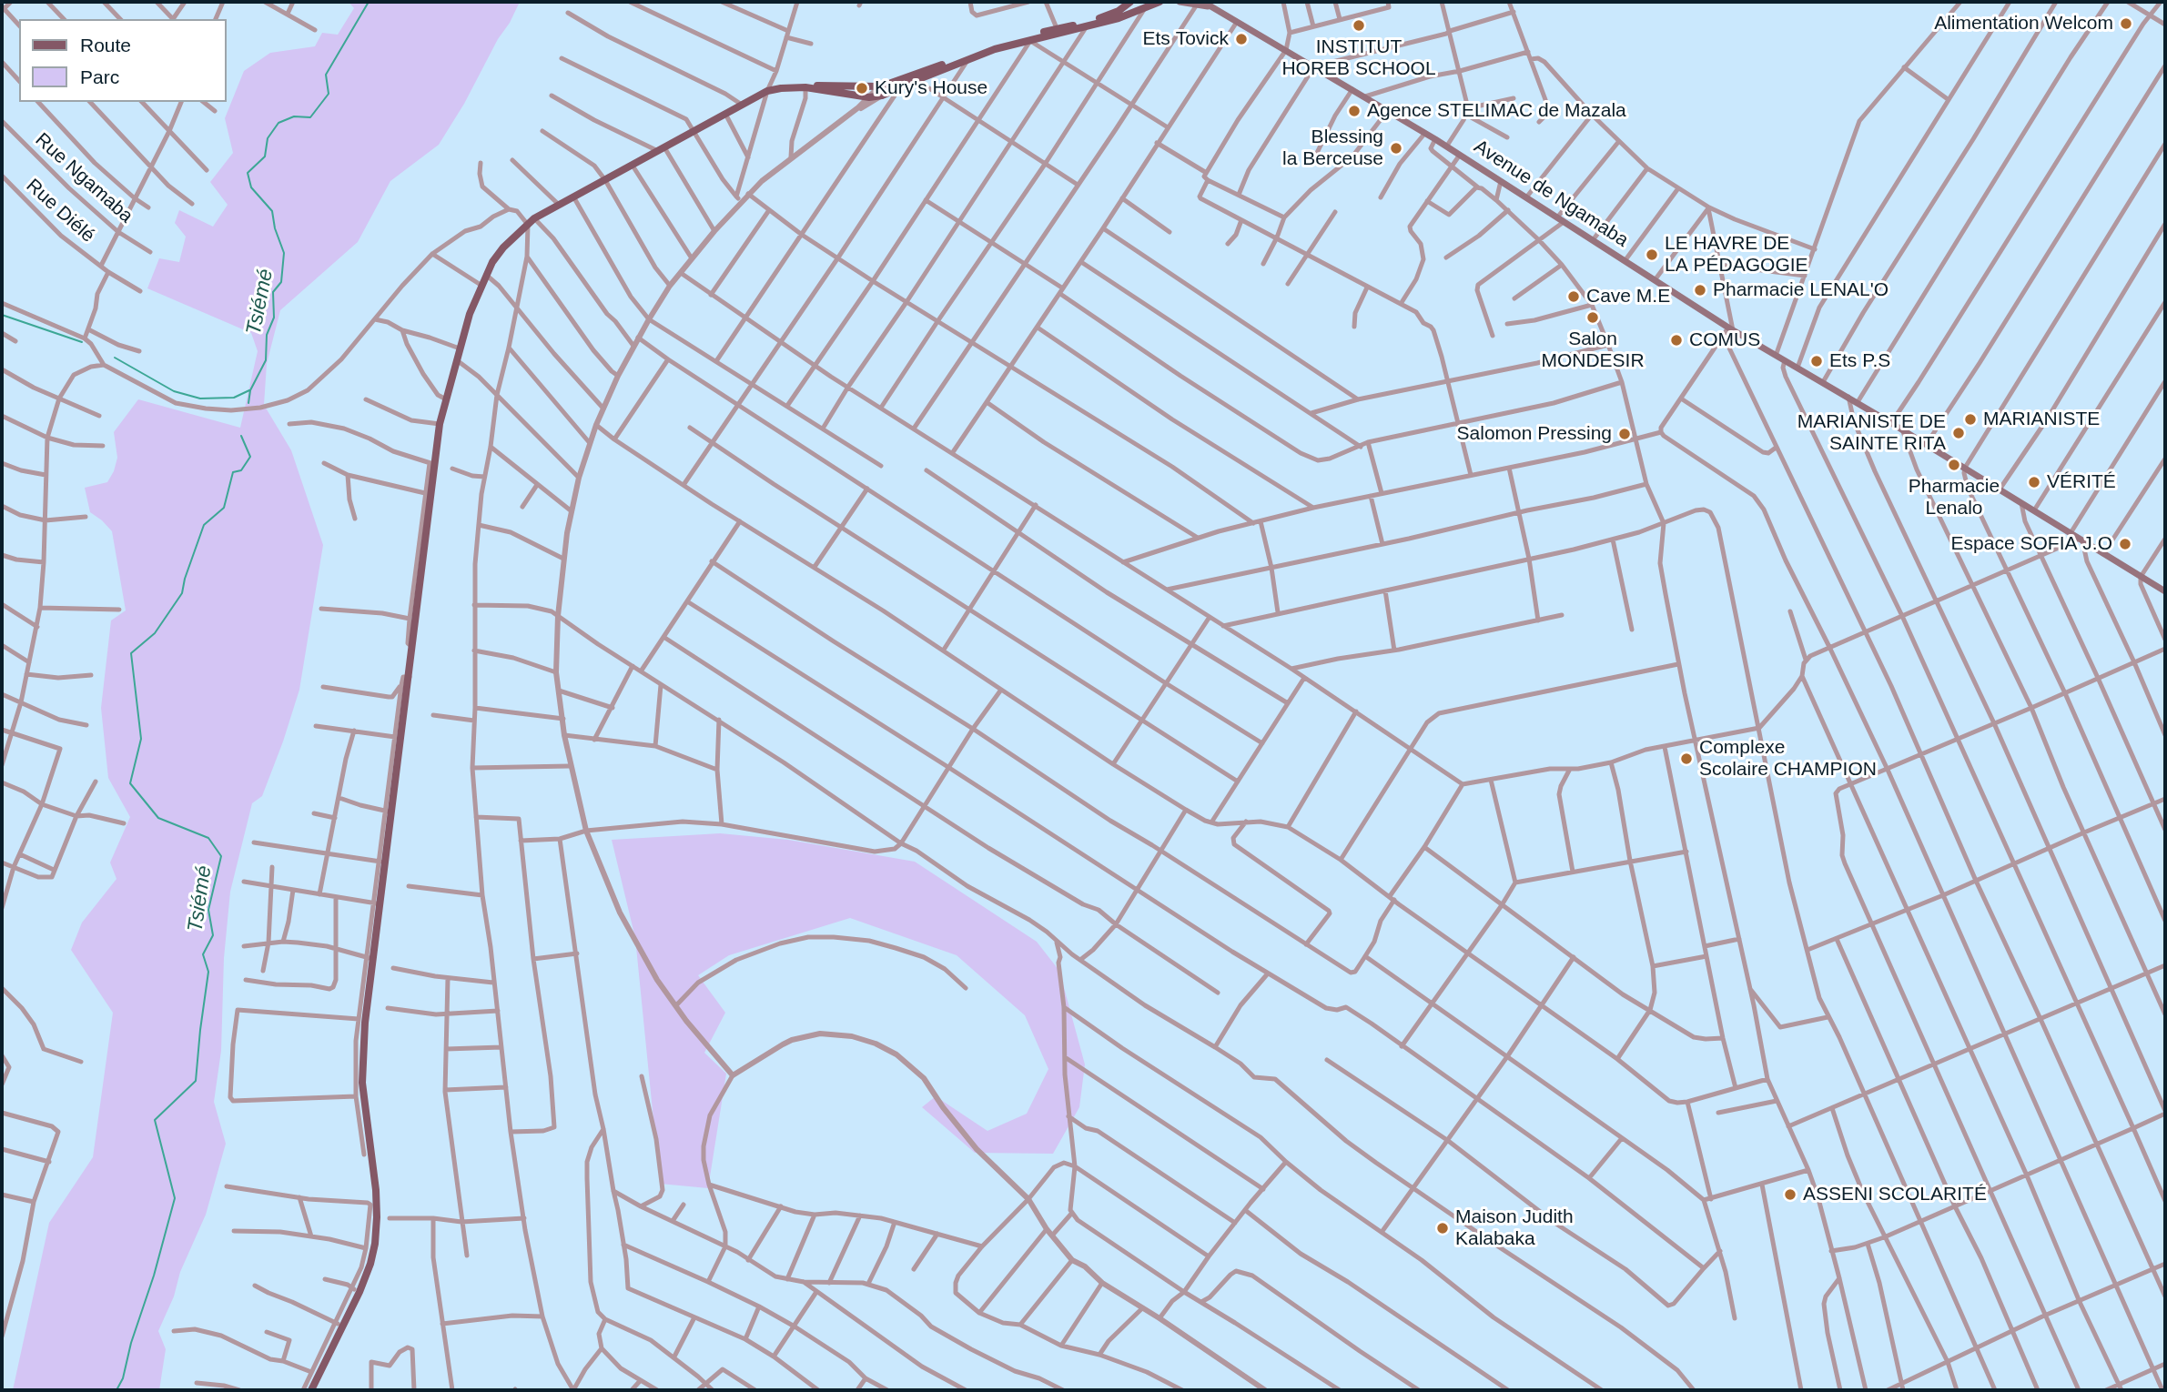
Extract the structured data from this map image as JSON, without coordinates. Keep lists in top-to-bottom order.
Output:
{
  "streets": {
    "main road": ["Avenue de Ngamaba"],
    "street": ["Rue Ngamaba", "Rue Diélé"]
  },
  "water": ["Tsiémé"],
  "places": [
    "Alimentation Welcom",
    "INSTITUT HOREB SCHOOL",
    "Ets Tovick",
    "Kury's House",
    "Agence STELIMAC de Mazala",
    "Blessing la Berceuse",
    "LE HAVRE DE LA PÉDAGOGIE",
    "Pharmacie LENAL'O",
    "Cave M.E",
    "Salon MONDESIR",
    "COMUS",
    "Ets P.S",
    "MARIANISTE",
    "MARIANISTE DE SAINTE RITA",
    "Salomon Pressing",
    "Pharmacie Lenalo",
    "VÉRITÉ",
    "Espace SOFIA J.O",
    "Complexe Scolaire CHAMPION",
    "ASSENI SCOLARITÉ",
    "Maison Judith Kalabaka"
  ],
  "legend": ["Route", "Parc"]
}
